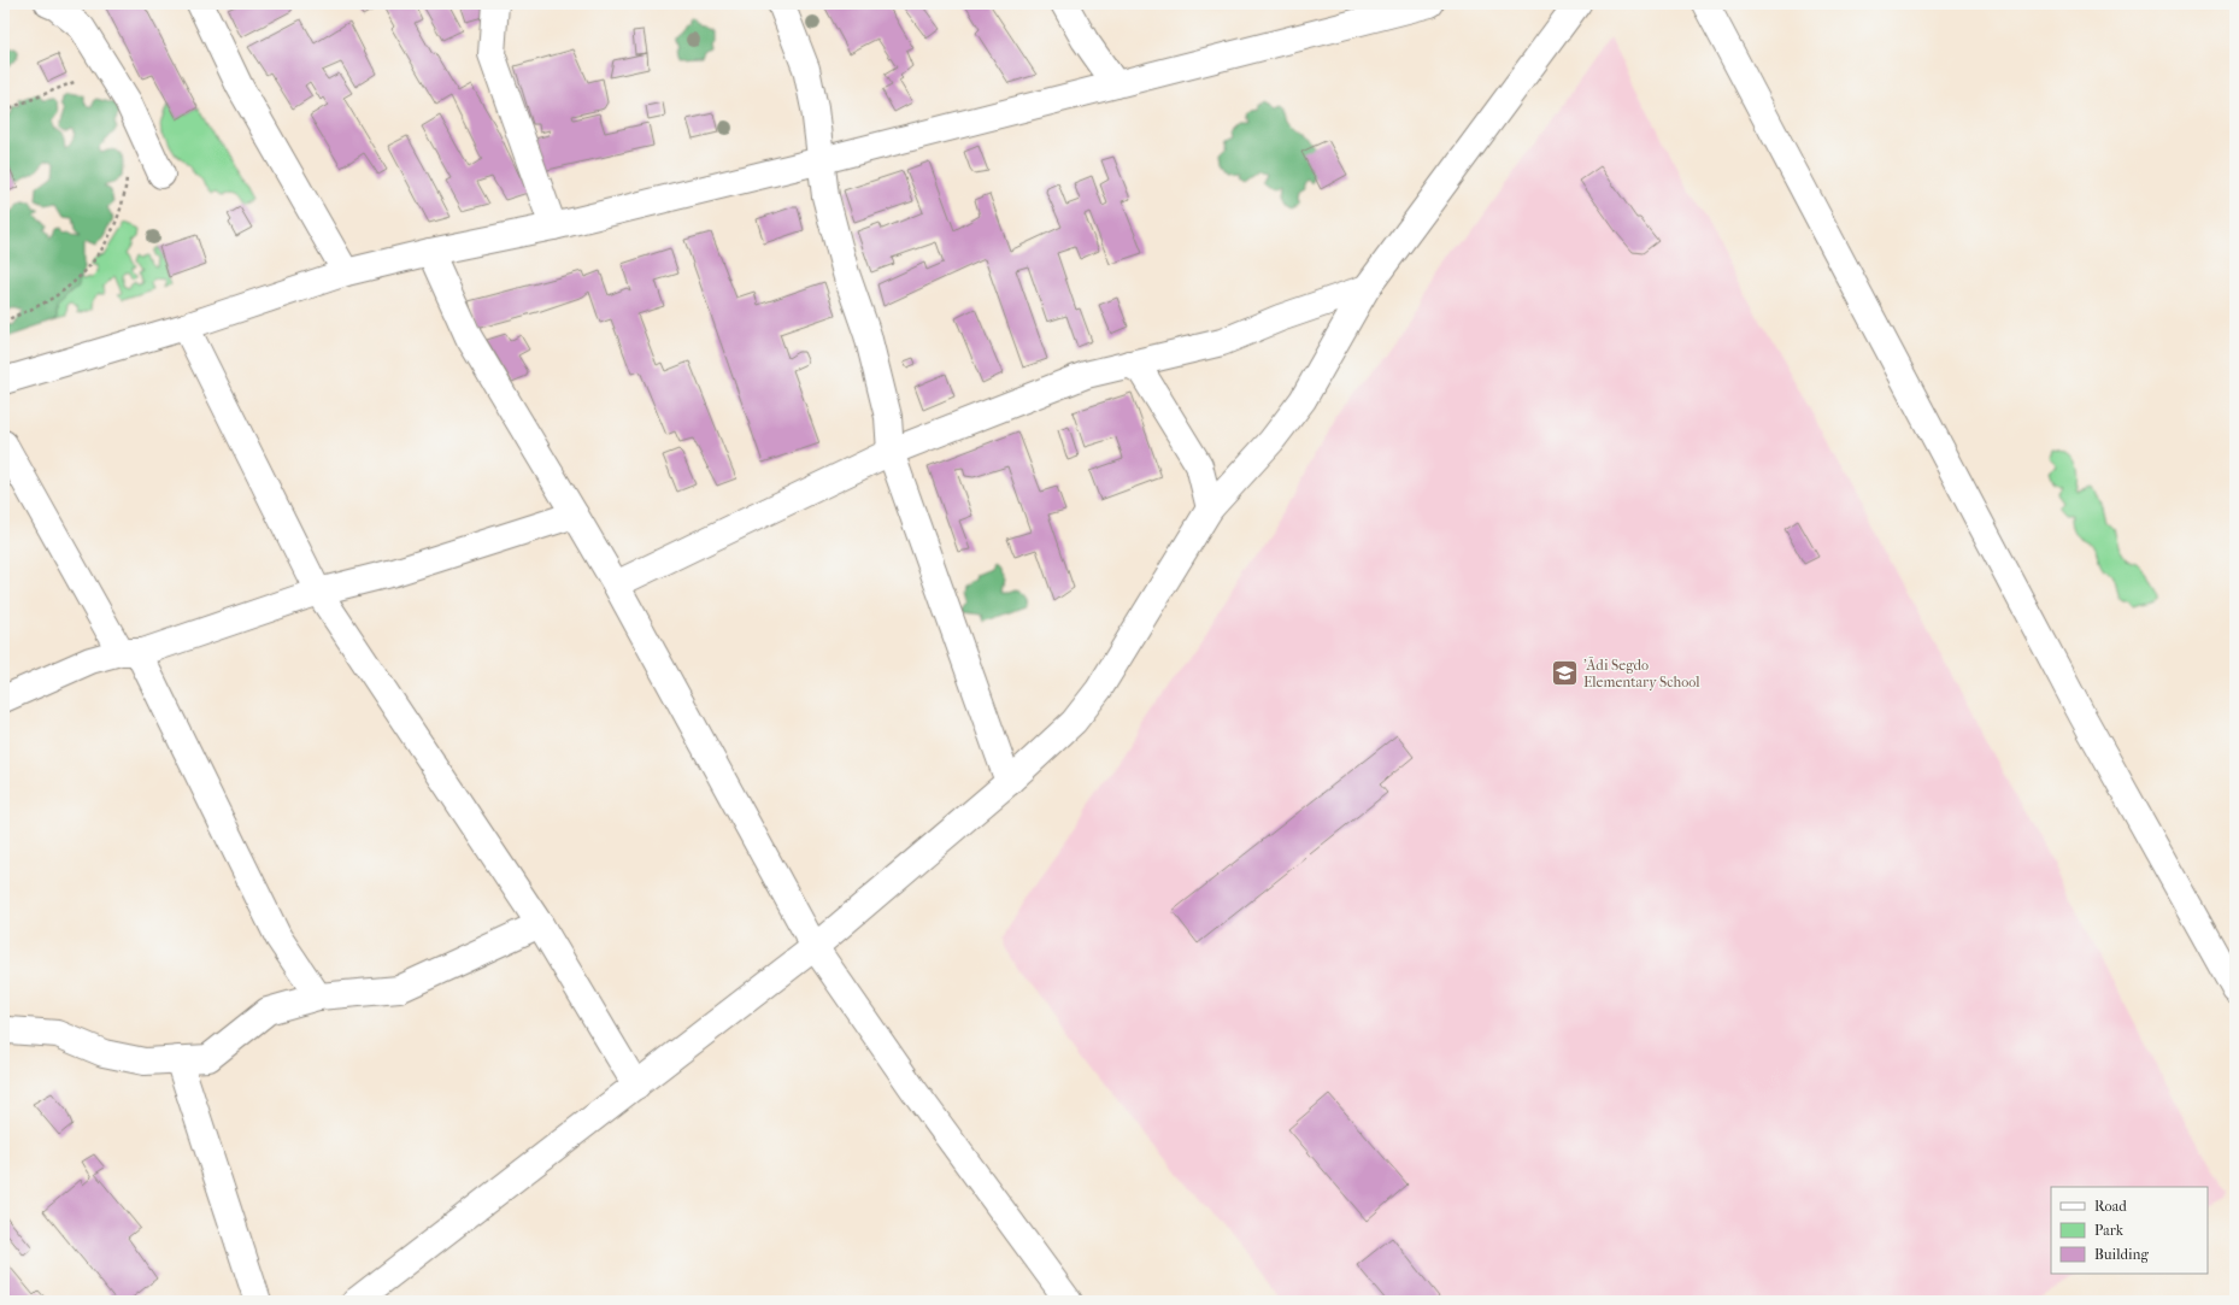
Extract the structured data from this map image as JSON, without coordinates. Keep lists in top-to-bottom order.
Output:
{
  "places": {
    "school or university": ["'Ādi Segdo Elementary School"]
  },
  "legend": ["Road", "Park", "Building"]
}
